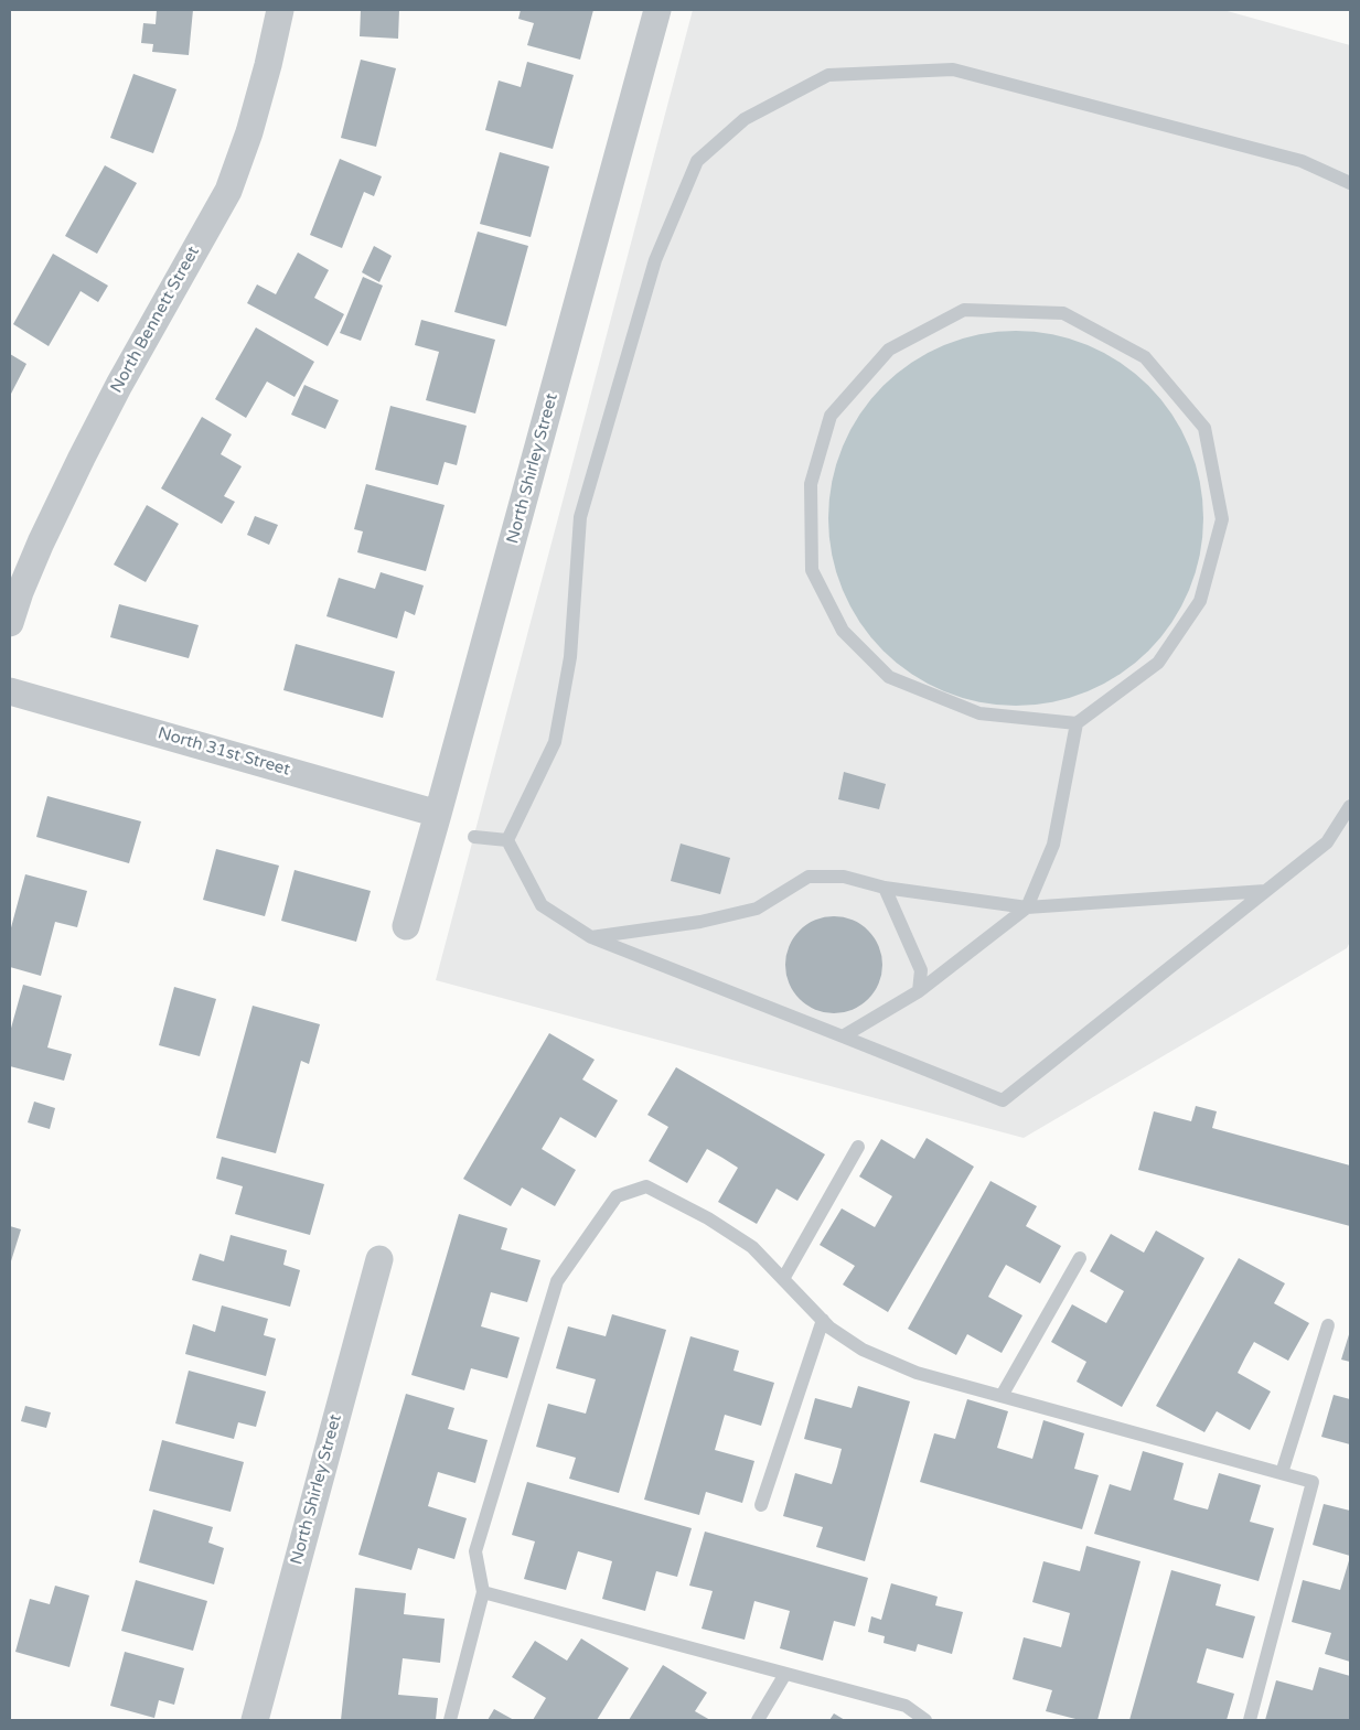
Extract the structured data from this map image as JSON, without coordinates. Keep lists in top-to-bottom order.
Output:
{
  "streets": {
    "street": ["North Bennett Street", "North Shirley Street", "North 31st Street"]
  },
  "crossings": [
    ["North Shirley Street", "North 31st Street"]
  ]
}
